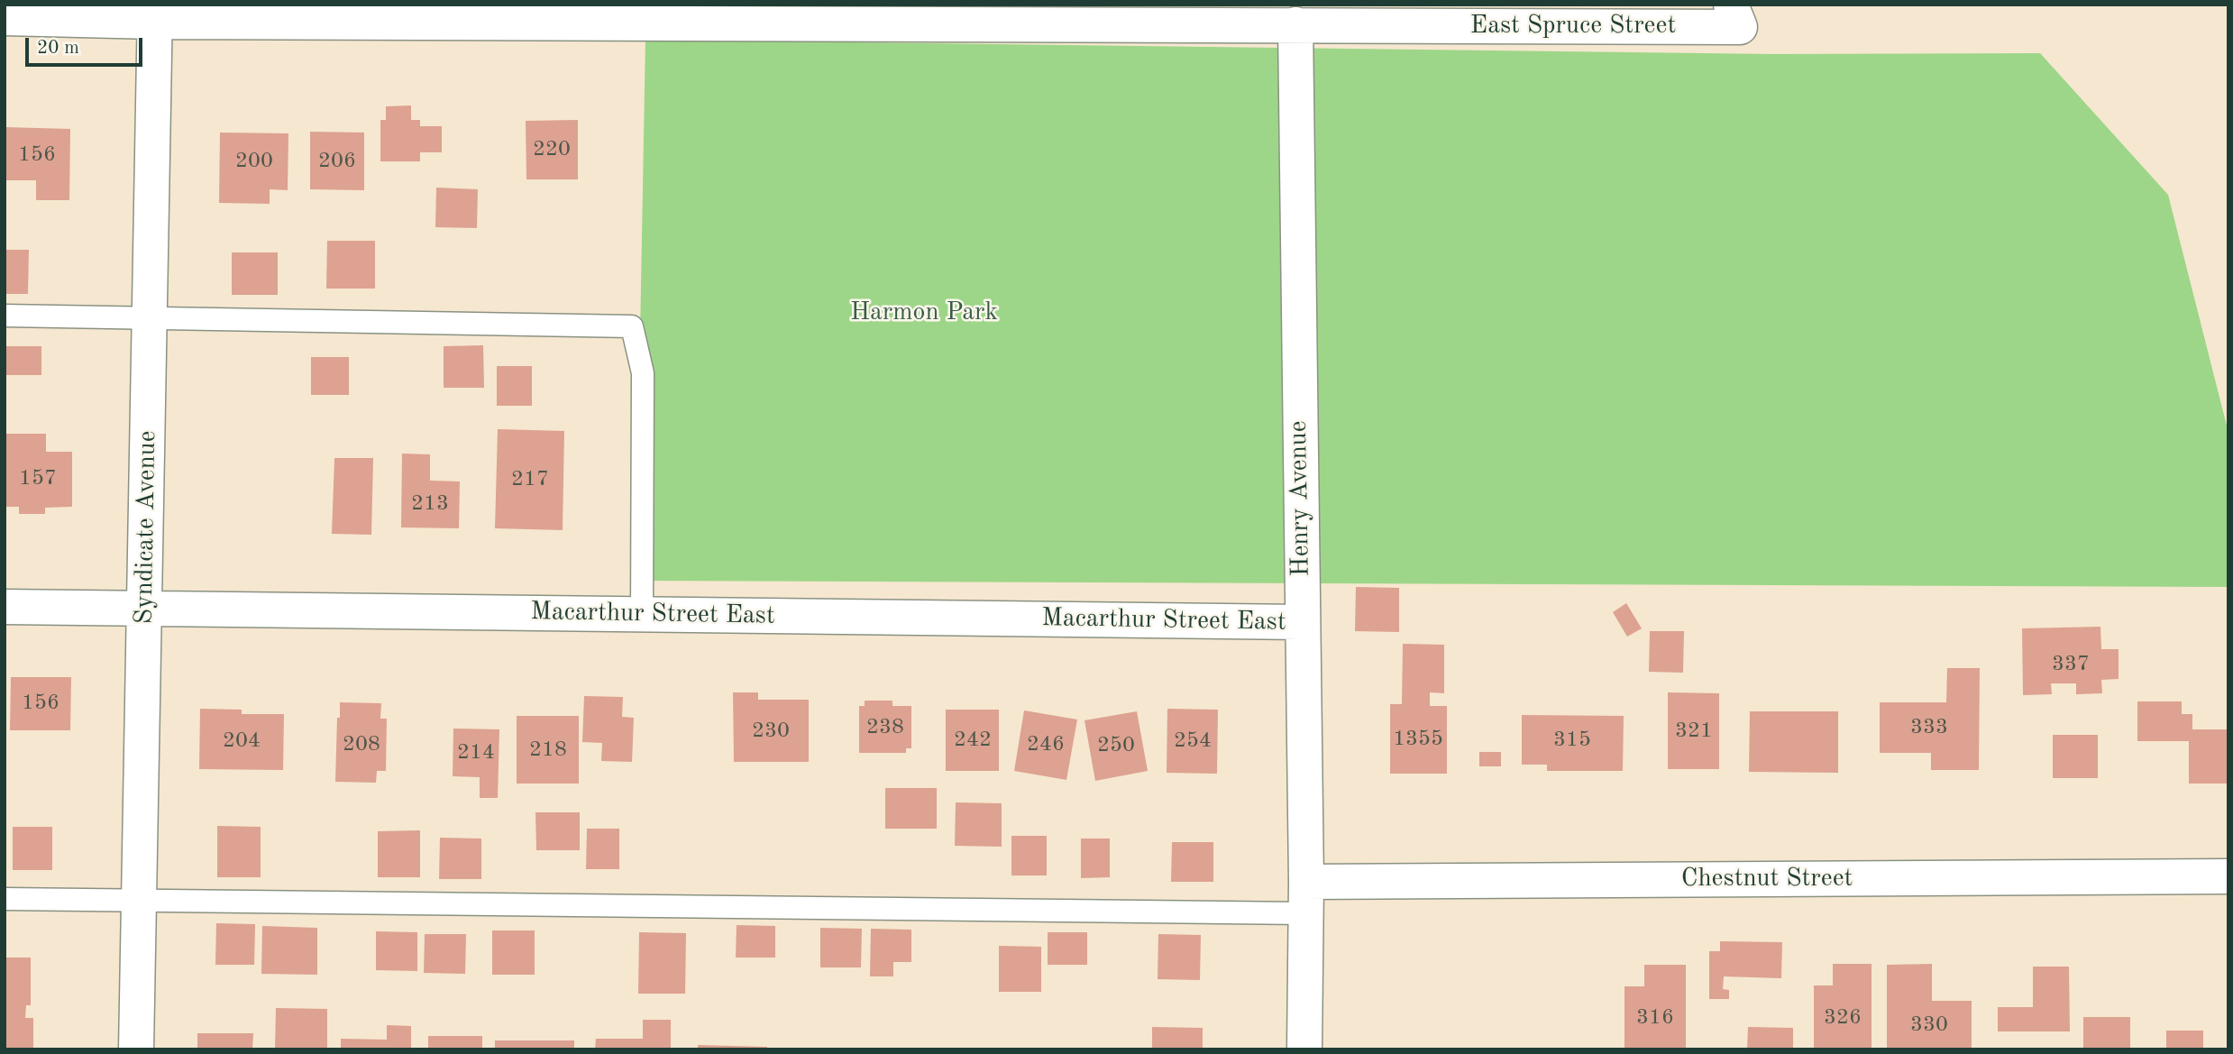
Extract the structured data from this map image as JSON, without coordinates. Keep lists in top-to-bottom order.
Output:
{
  "streets": {
    "street": [
      "East Spruce Street",
      "Henry Avenue",
      "Syndicate Avenue",
      "Macarthur Street East",
      "Chestnut Street"
    ]
  },
  "crossings": [
    ["East Spruce Street", "Henry Avenue"],
    ["East Spruce Street", "Syndicate Avenue"],
    ["Henry Avenue", "Macarthur Street East"],
    ["Henry Avenue", "Chestnut Street"],
    ["Syndicate Avenue", "Macarthur Street East"]
  ],
  "parks": ["Harmon Park"],
  "house_numbers": [
    "220",
    "156",
    "200",
    "206",
    "157",
    "217",
    "213",
    "337",
    "156",
    "238",
    "333",
    "230",
    "321",
    "1355",
    "242",
    "315",
    "204",
    "254",
    "208",
    "246",
    "250",
    "218",
    "214",
    "316",
    "326",
    "330"
  ],
  "scale_bar": "20 m"
}
